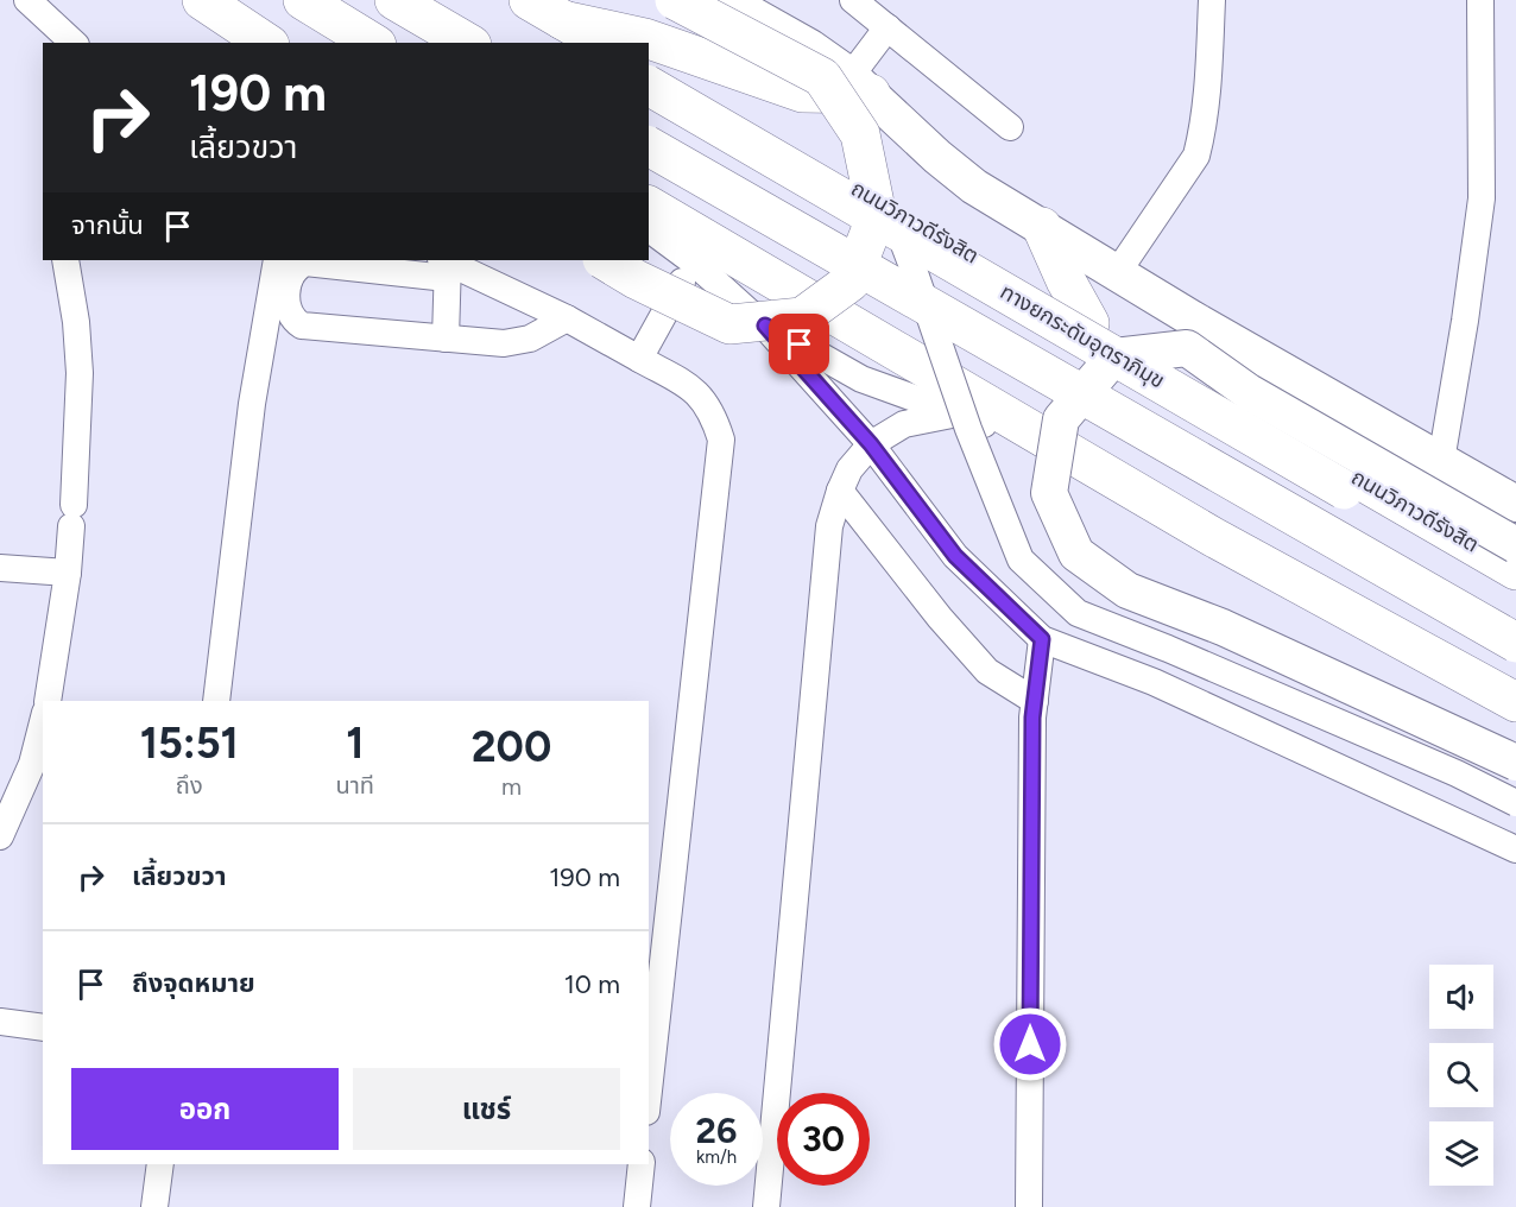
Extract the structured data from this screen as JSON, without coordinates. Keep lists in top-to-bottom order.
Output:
{
  "streets": {
    "highway": ["ถนนวิภาวดีรังสิต", "ทางยกระดับอุตราภิมุข"]
  },
  "page": {
    "turn": ["190 m", "เลี้ยวขวา"],
    "then": "จากนั้น",
    "eta": [
      "15:51",
      "ถึง",
      "1",
      "นาที",
      "200",
      "m"
    ],
    "list": [
      {
        "name": "เลี้ยวขวา",
        "value": "190 m"
      },
      {
        "name": "ถึงจุดหมาย",
        "value": "10 m"
      }
    ],
    "buttons": ["ออก", "แชร์"],
    "speed": "26 km/h",
    "limit": "30"
  }
}
